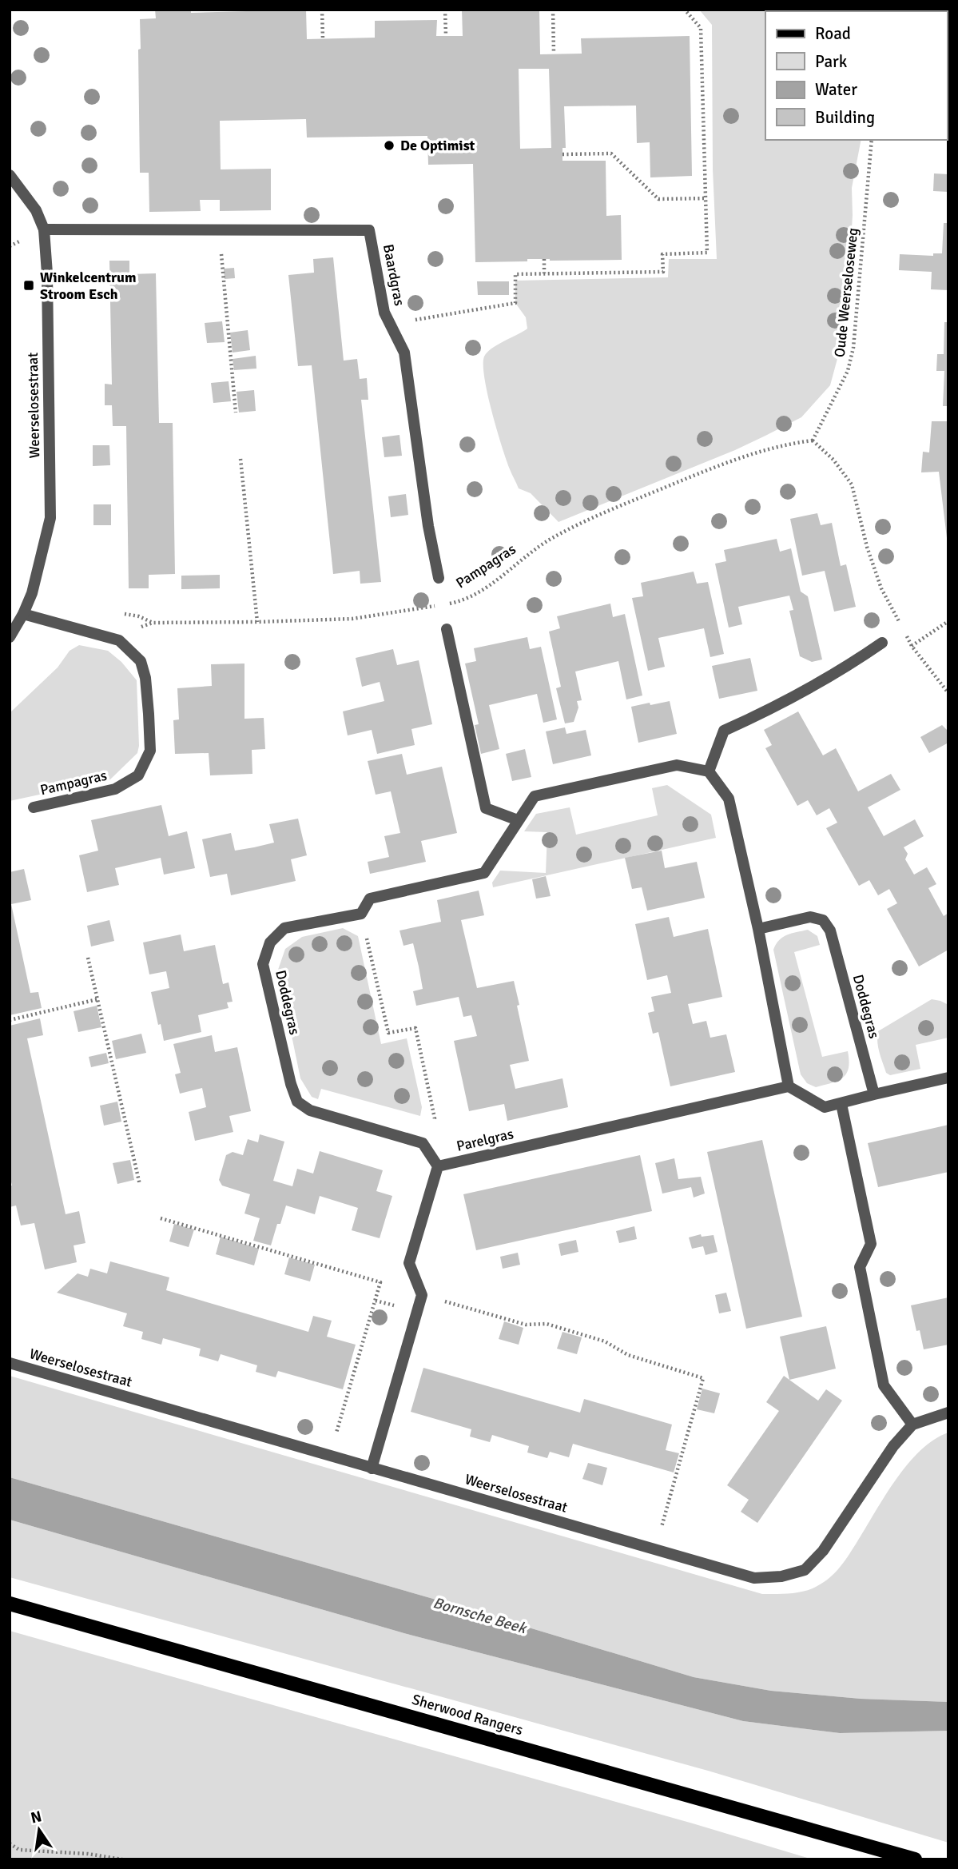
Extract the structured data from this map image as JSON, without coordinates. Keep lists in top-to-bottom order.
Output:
{
  "streets": {
    "main road": ["Sherwood Rangers"],
    "street": [
      "Baardgras",
      "Weerselosestraat",
      "Pampagras",
      "Doddegras",
      "Parelgras"
    ],
    "path": ["Oude Weerseloseweg"]
  },
  "crossings": [
    ["Baardgras", "Weerselosestraat"],
    ["Oude Weerseloseweg", "Pampagras"],
    ["Weerselosestraat", "Pampagras"]
  ],
  "water": ["Bornsche Beek"],
  "places": {
    "other": ["De Optimist"],
    "transit": ["Winkelcentrum Stroom Esch"]
  },
  "legend": [
    "Road",
    "Park",
    "Water",
    "Building"
  ],
  "north": "top"
}
